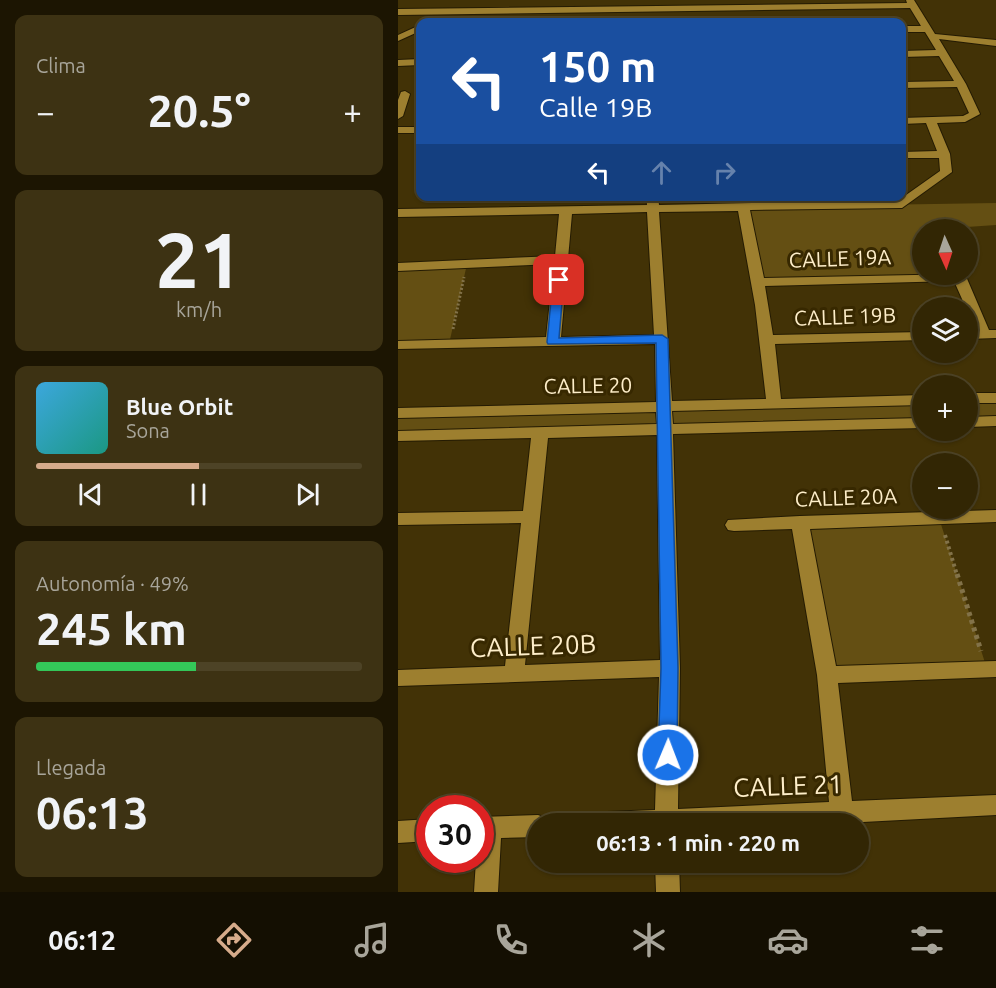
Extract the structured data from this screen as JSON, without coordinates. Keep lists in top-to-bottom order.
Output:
{
  "streets": {
    "street": [
      "CALLE 19A",
      "CALLE 19B",
      "CALLE 20",
      "CALLE 20A",
      "CALLE 20B",
      "CALLE 21"
    ]
  },
  "north": "bottom",
  "page": {
    "tile": [
      "Clima",
      ["21", "km/h"],
      ["Autonomía · 49%", "245 km"],
      ["Llegada", "06:13"]
    ],
    "turn": ["150 m", "Calle 19B"],
    "heat": ["−", "20.5°", "+"],
    "map_buttons": ["+", "−"],
    "song": ["Blue Orbit", "Sona"],
    "limit": "30",
    "trip": "06:13 · 1 min · 220 m",
    "tabs": "06:12"
  }
}
